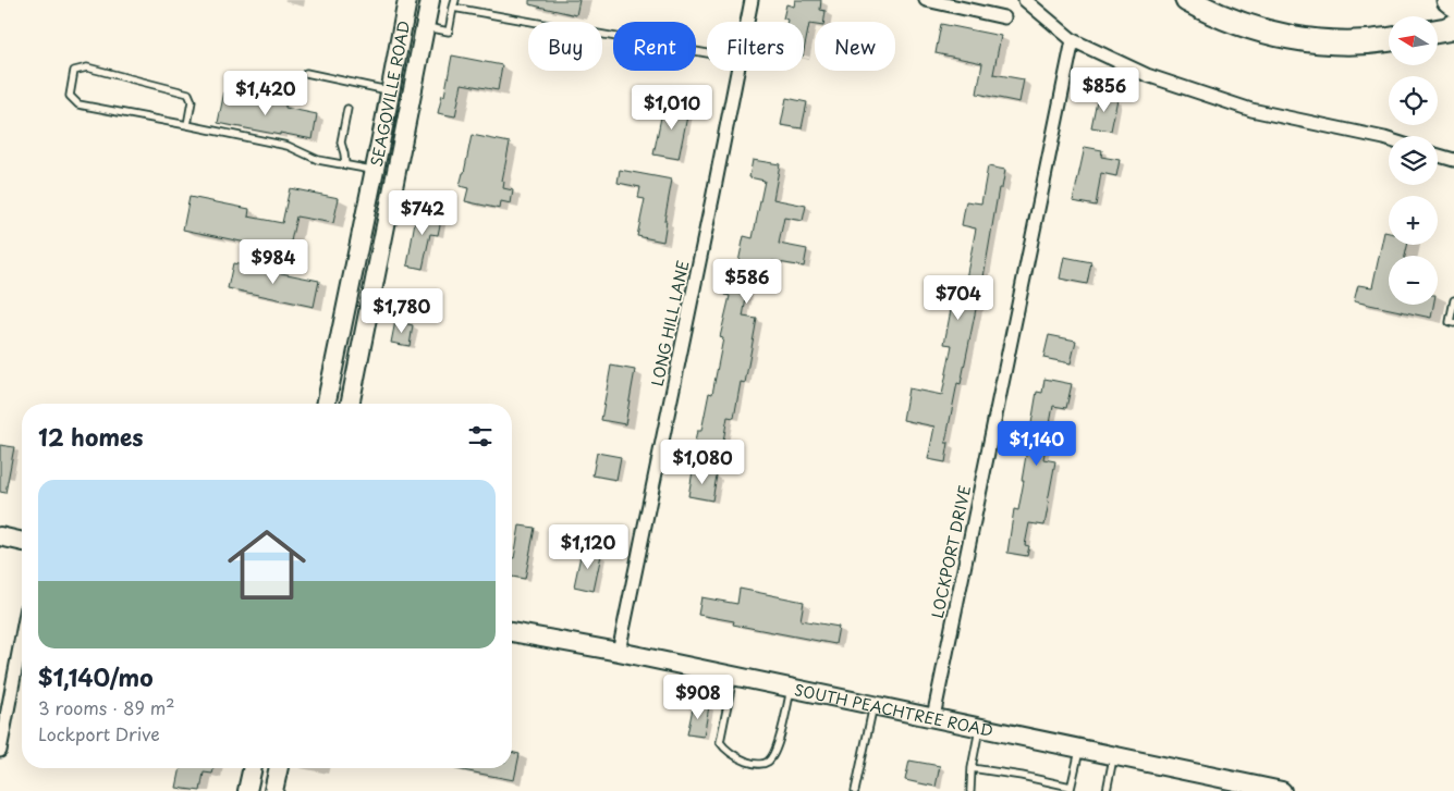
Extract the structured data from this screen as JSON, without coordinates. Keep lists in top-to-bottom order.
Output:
{
  "streets": {
    "main road": ["SEAGOVILLE ROAD", "SOUTH PEACHTREE ROAD"],
    "street": ["LONG HILL LANE", "LOCKPORT DRIVE"]
  },
  "crossings": [
    ["LONG HILL LANE", "SOUTH PEACHTREE ROAD"],
    ["LOCKPORT DRIVE", "SOUTH PEACHTREE ROAD"]
  ],
  "north": "left",
  "page": {
    "map_buttons": ["+", "−"],
    "chip": [
      "Buy",
      "Rent",
      "Filters",
      "New"
    ],
    "price": [
      "$856",
      "$1,420",
      "$1,010",
      "$742",
      "$984",
      "$586",
      "$704",
      "$1,780",
      "$1,140",
      "$1,080",
      "$1,120",
      "$908"
    ],
    "heading": "12 homes",
    "list": [
      {
        "name": "$1,140/mo",
        "note": "3 rooms · 89 m² · Lockport Drive"
      }
    ]
  }
}
